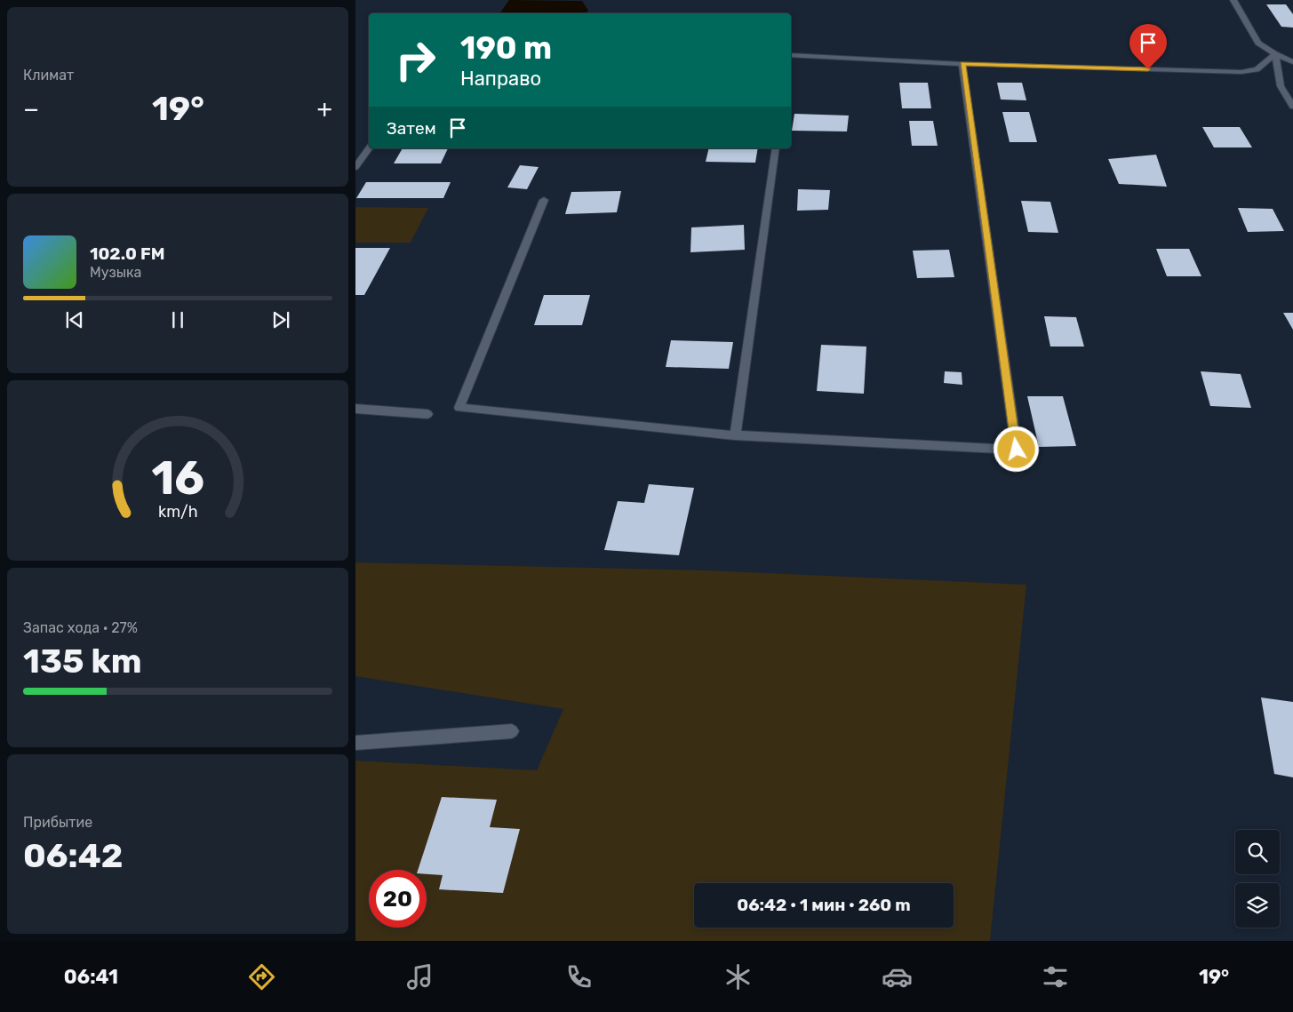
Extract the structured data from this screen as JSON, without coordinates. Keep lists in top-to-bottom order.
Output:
{
  "page": {
    "tile": [
      "Климат",
      ["Запас хода · 27%", "135 km"],
      ["Прибытие", "06:42"]
    ],
    "turn": ["190 m", "Направо"],
    "heat": ["−", "19°", "+"],
    "then": "Затем",
    "song": ["102.0 FM", "Музыка"],
    "limit": "20",
    "trip": "06:42 · 1 мин · 260 m",
    "tabs": ["06:41", "19°"],
    "gauge": ["16", "km/h"]
  }
}
